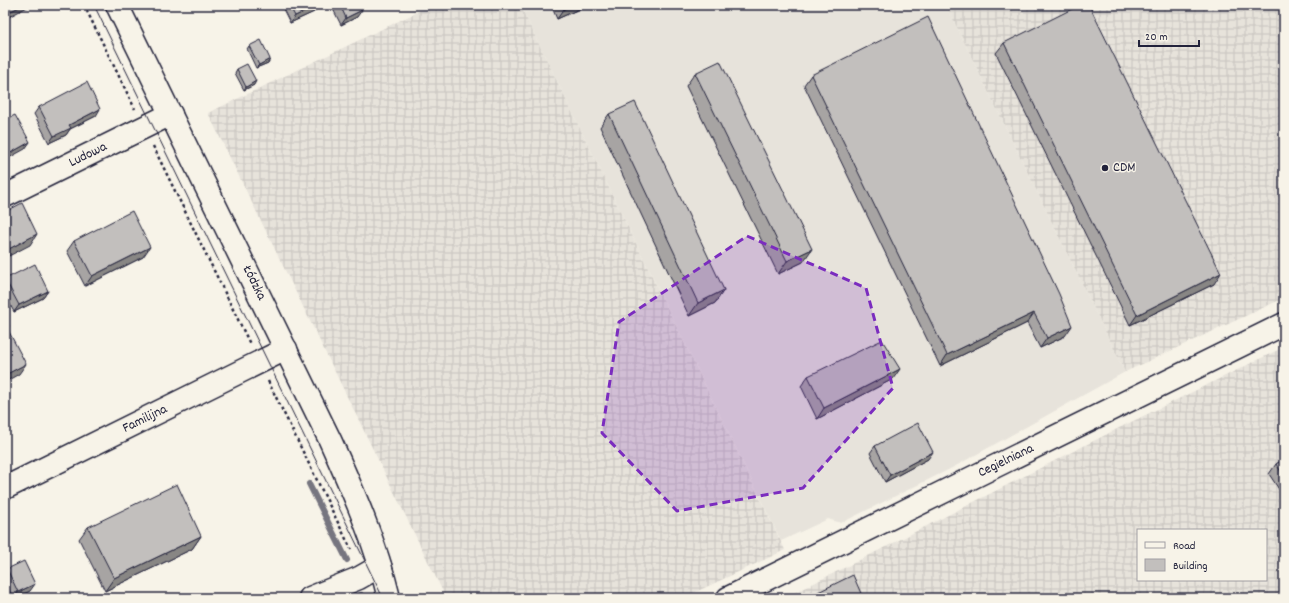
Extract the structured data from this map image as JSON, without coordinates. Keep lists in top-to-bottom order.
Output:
{
  "streets": {
    "street": [
      "Ludowa",
      "Łódzka",
      "Familijna",
      "Cegielniana"
    ]
  },
  "crossings": [
    ["Ludowa", "Łódzka"],
    ["Łódzka", "Familijna"]
  ],
  "places": ["CDM"],
  "legend": ["Road", "Building"],
  "scale_bar": "20 m"
}
